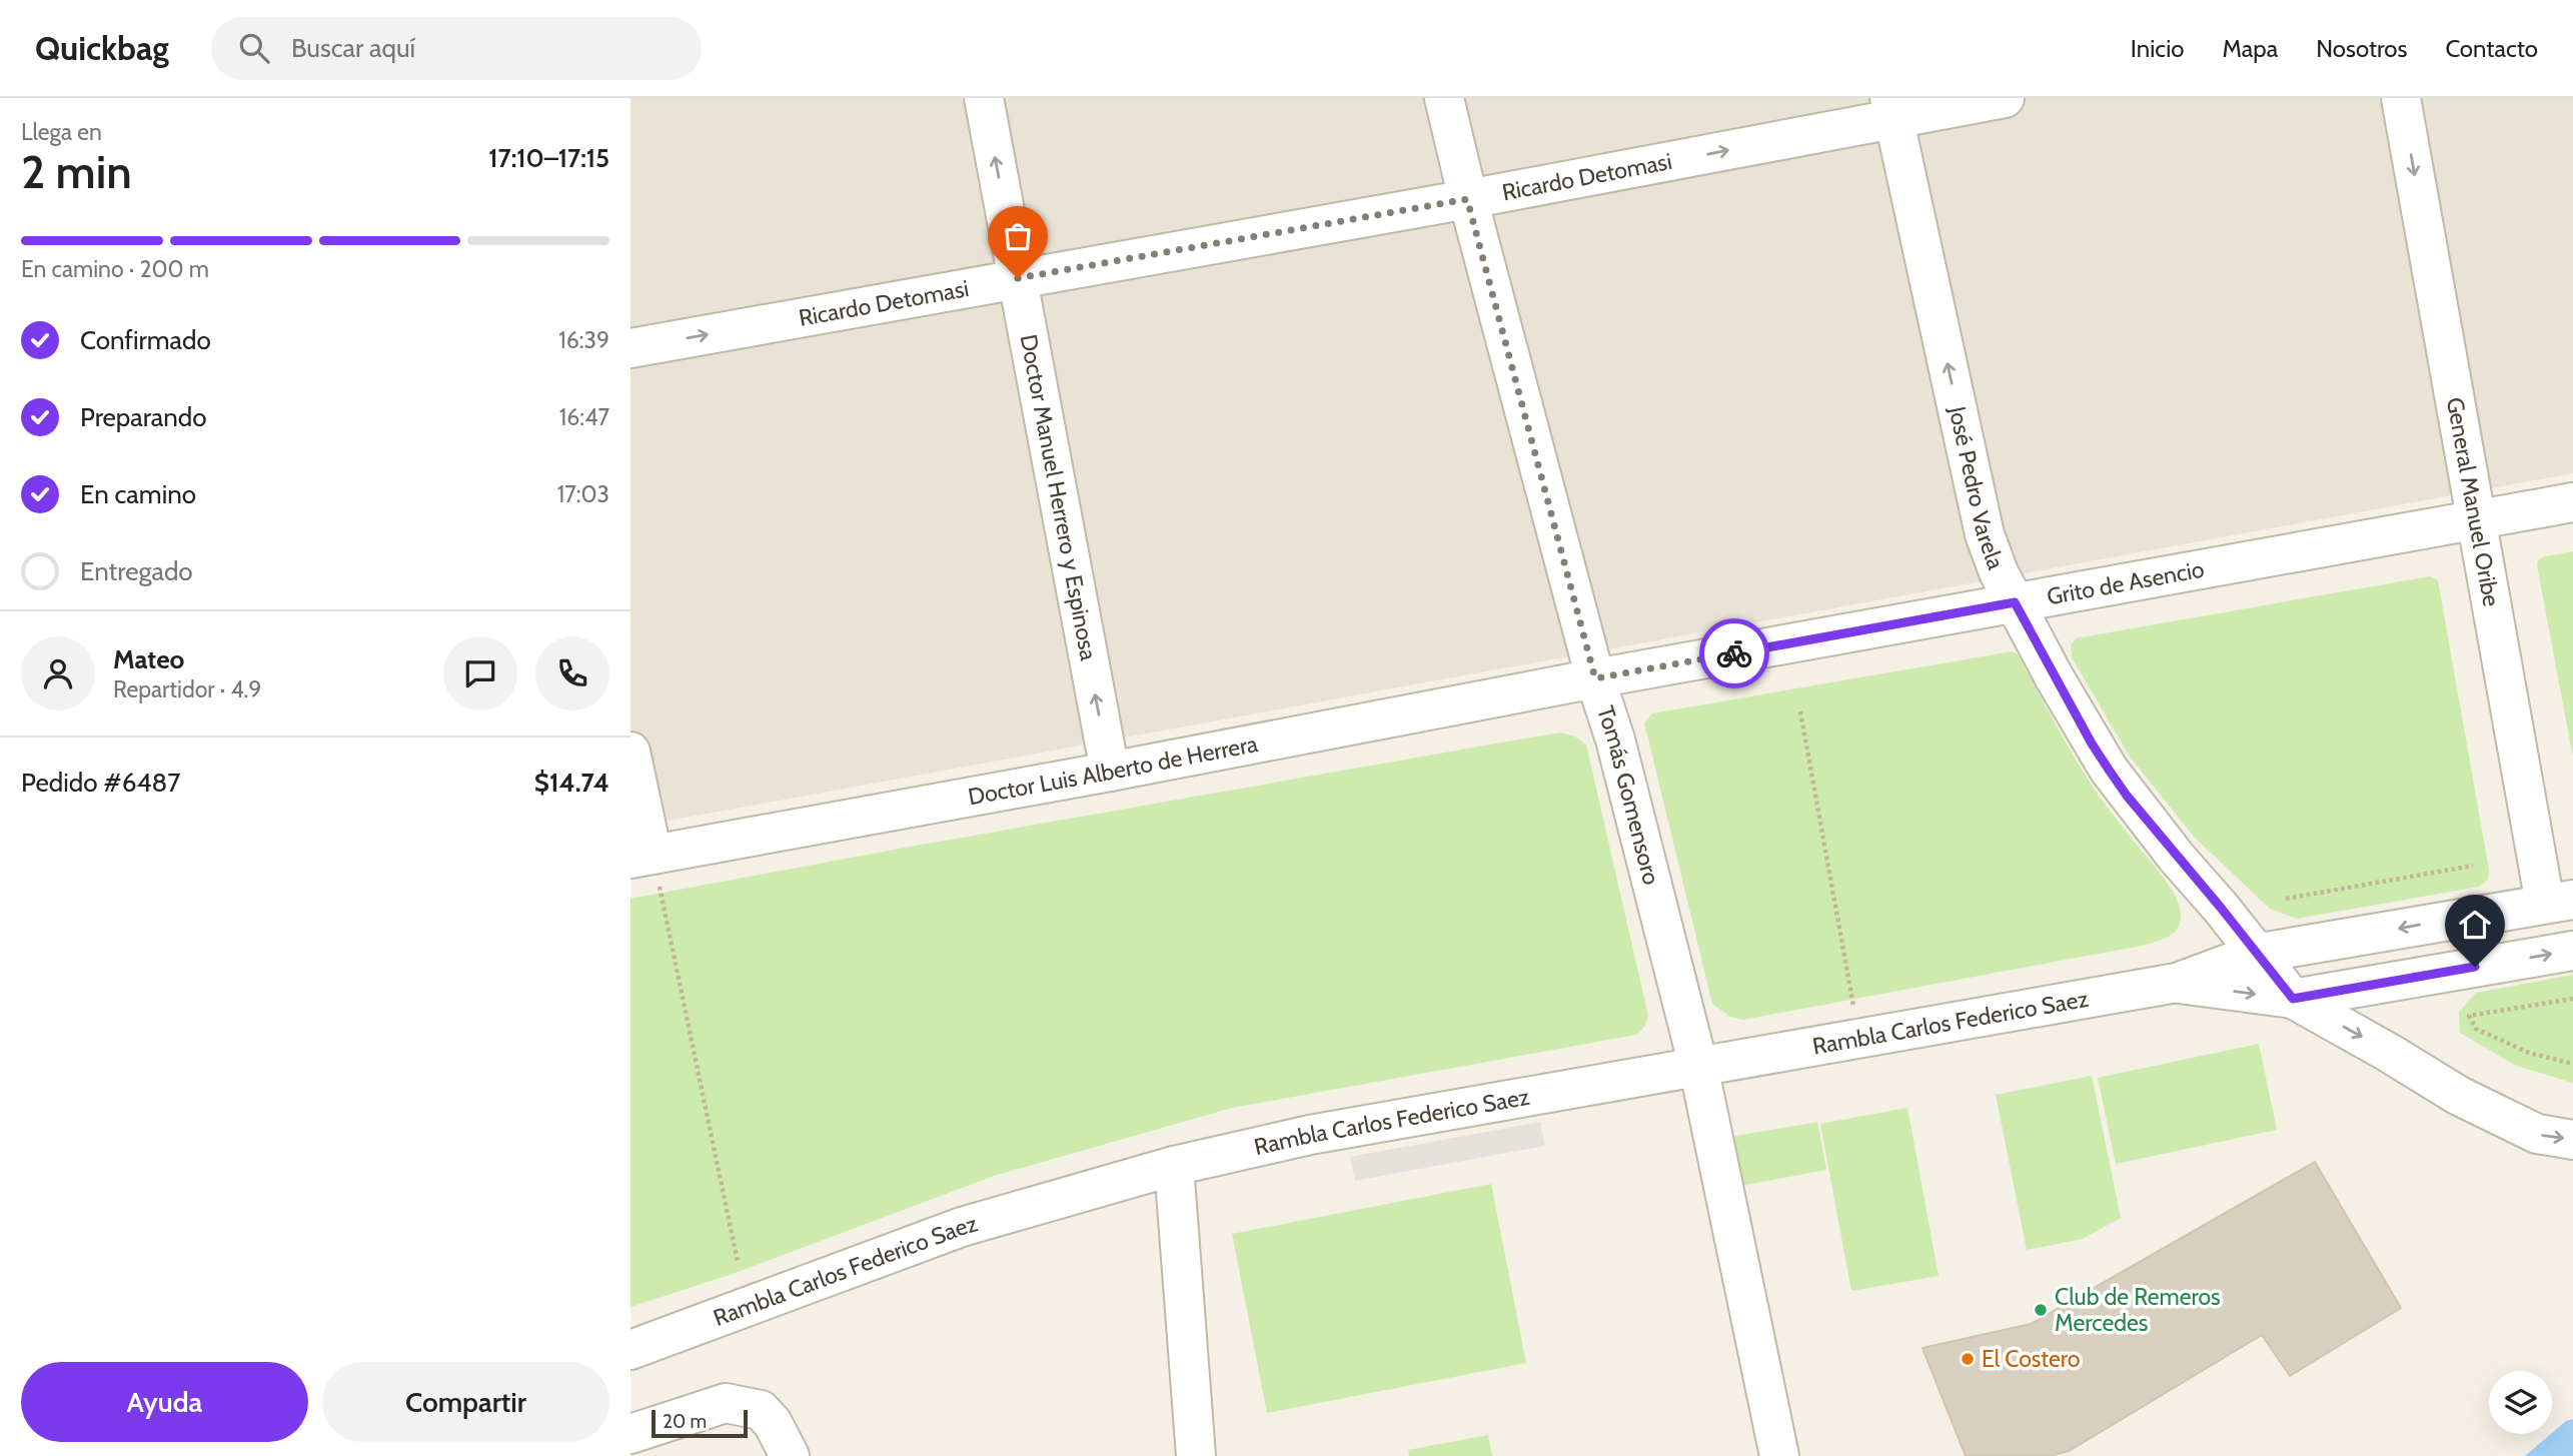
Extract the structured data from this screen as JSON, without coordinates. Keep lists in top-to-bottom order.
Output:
{
  "streets": {
    "street": [
      "Ricardo Detomasi",
      "José Pedro Varela",
      "Doctor Manuel Herrero y Espinosa",
      "General Manuel Oribe",
      "Grito de Asencio",
      "Doctor Luis Alberto de Herrera",
      "Tomás Gomensoro",
      "Rambla Carlos Federico Saez"
    ]
  },
  "crossings": [
    ["Ricardo Detomasi", "José Pedro Varela"],
    ["Ricardo Detomasi", "Doctor Manuel Herrero y Espinosa"],
    ["Ricardo Detomasi", "Tomás Gomensoro"],
    ["José Pedro Varela", "Grito de Asencio"],
    ["José Pedro Varela", "Rambla Carlos Federico Saez"],
    ["Doctor Manuel Herrero y Espinosa", "Doctor Luis Alberto de Herrera"],
    ["General Manuel Oribe", "Grito de Asencio"],
    ["General Manuel Oribe", "Rambla Carlos Federico Saez"],
    ["Grito de Asencio", "Doctor Luis Alberto de Herrera"],
    ["Grito de Asencio", "Tomás Gomensoro"],
    ["Doctor Luis Alberto de Herrera", "Tomás Gomensoro"],
    ["Tomás Gomensoro", "Rambla Carlos Federico Saez"]
  ],
  "one_way": [
    "Ricardo Detomasi",
    "José Pedro Varela",
    "Doctor Manuel Herrero y Espinosa",
    "General Manuel Oribe"
  ],
  "places": ["Club de Remeros Mercedes", "El Costero"],
  "scale_bar": "20 m",
  "page": {
    "header": "Quickbag",
    "search": "Buscar aquí",
    "nav": [
      "Inicio",
      "Mapa",
      "Nosotros",
      "Contacto"
    ],
    "heading": ["2 min", "Llega en", "17:10–17:15"],
    "panel": [
      "Mateo",
      "Repartidor · 4.9",
      "Pedido #6487",
      "$14.74"
    ],
    "bar": "En camino · 200 m",
    "list": [
      ["Confirmado", "16:39"],
      ["Preparando", "16:47"],
      ["En camino", "17:03"],
      "Entregado"
    ],
    "buttons": ["Ayuda", "Compartir"],
    "scale": "20 m"
  }
}
